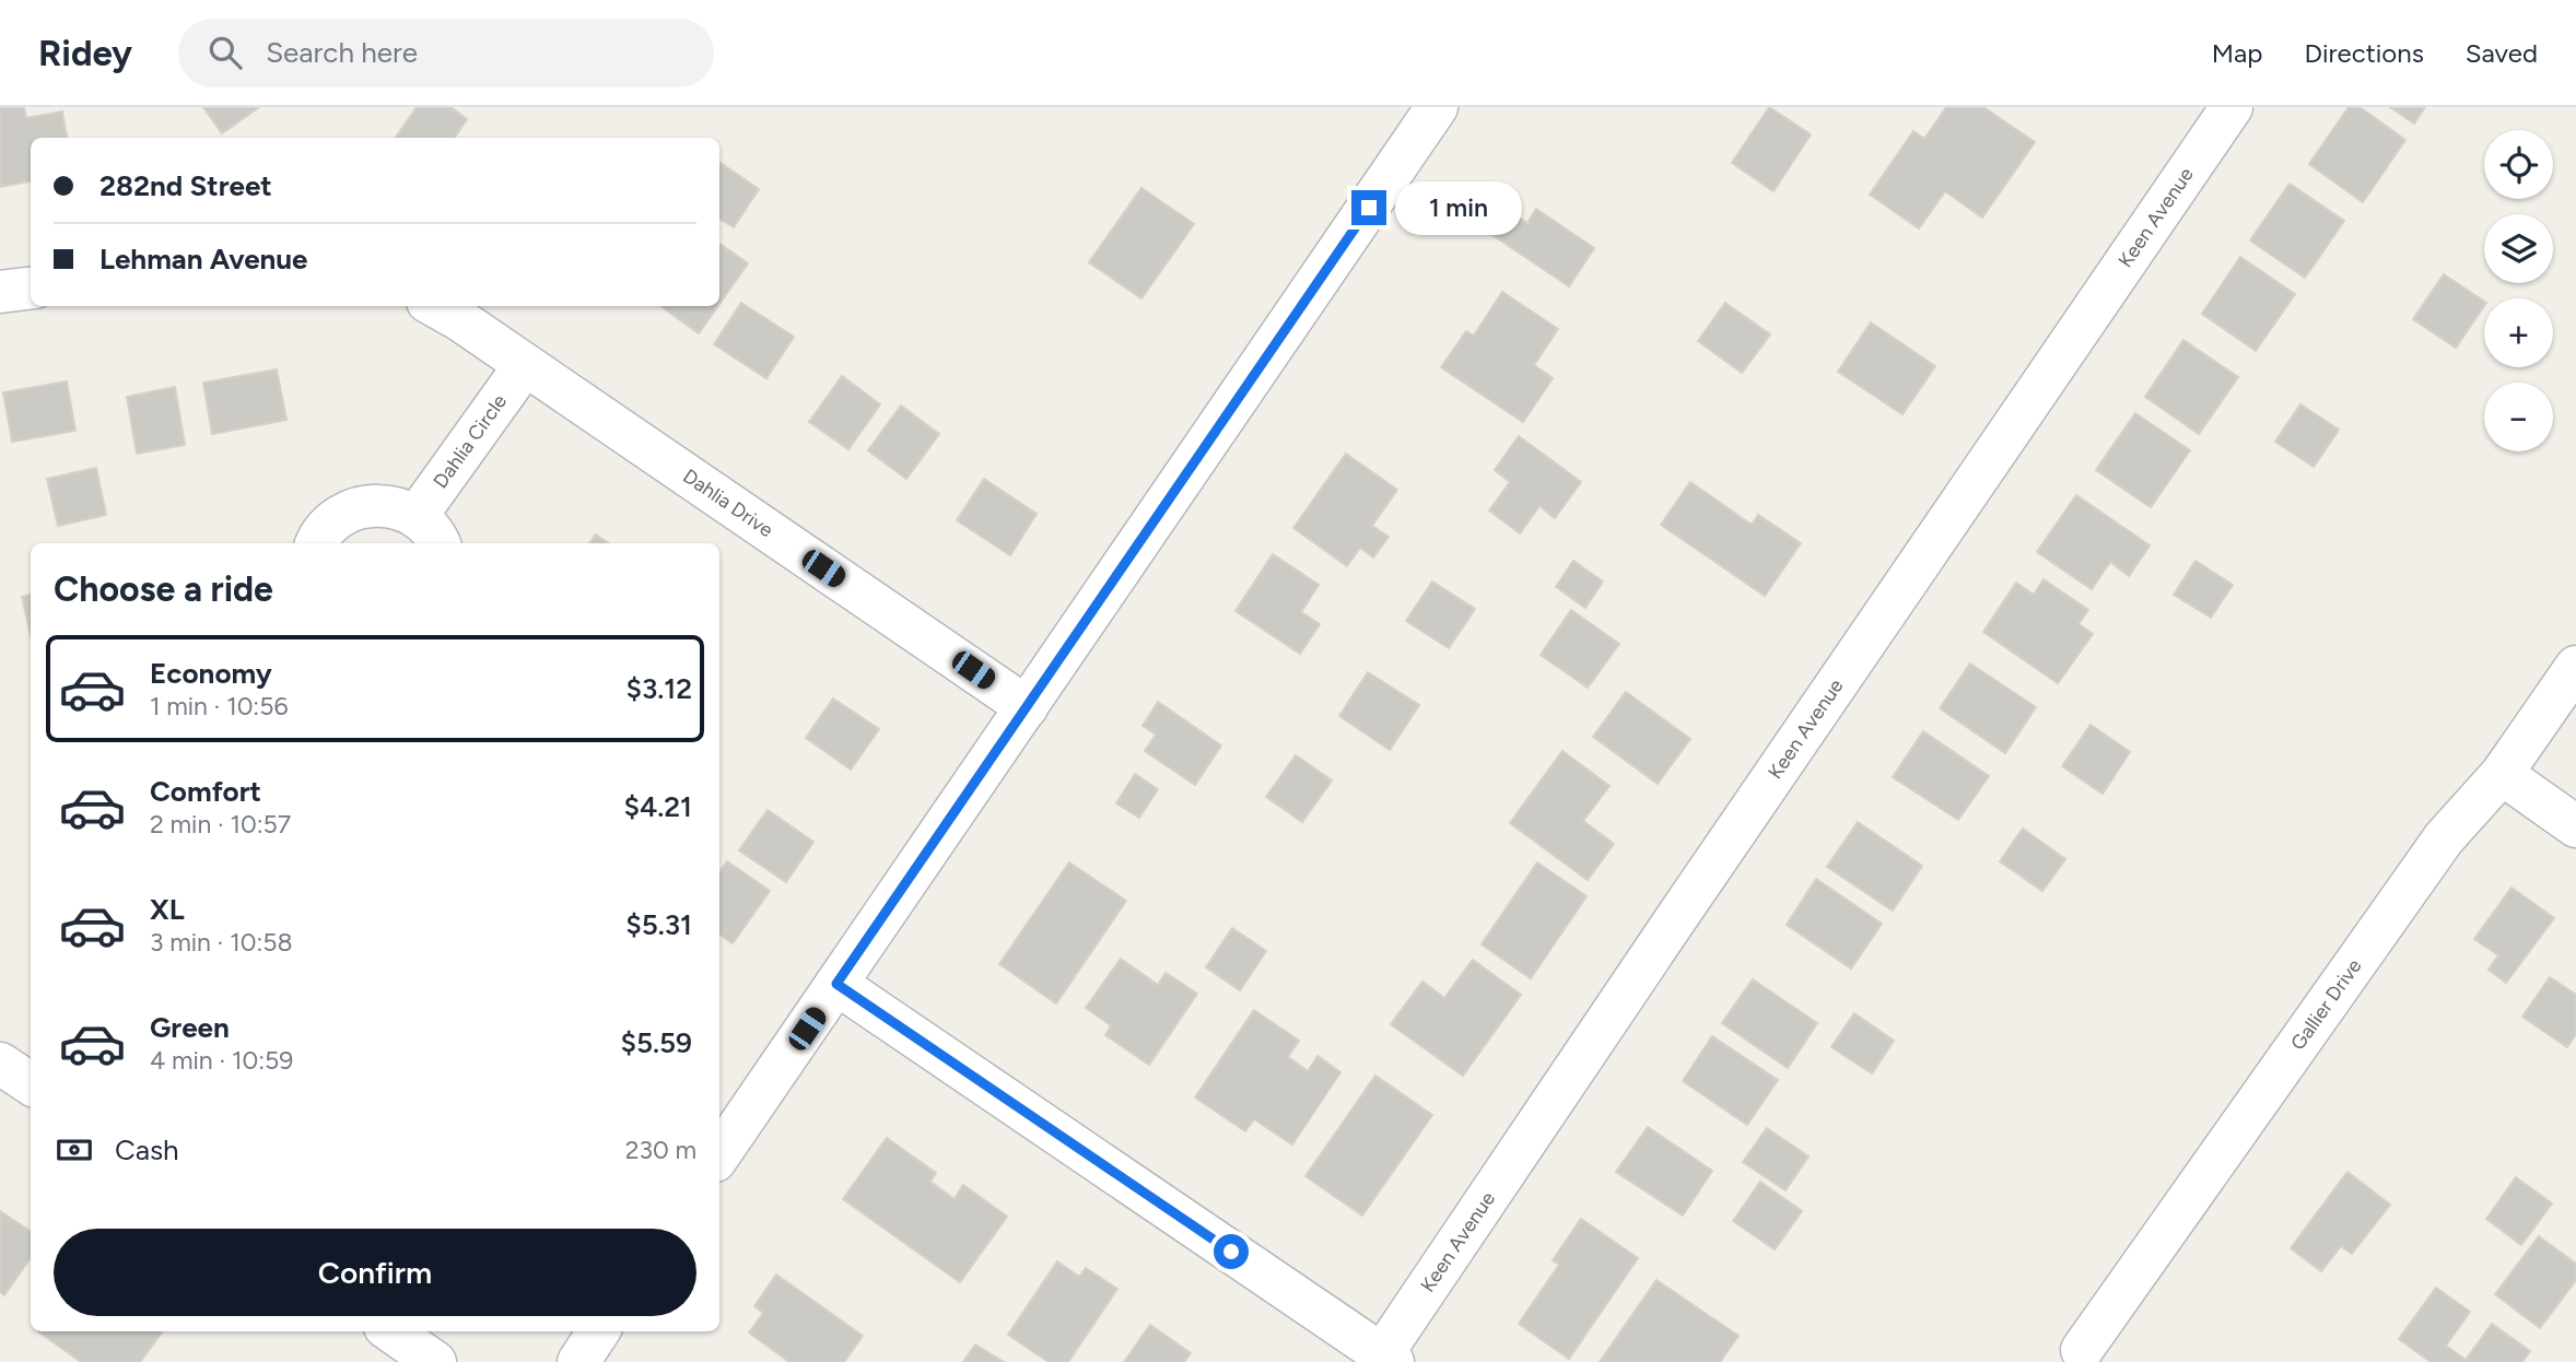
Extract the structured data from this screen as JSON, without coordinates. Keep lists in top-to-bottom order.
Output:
{
  "streets": {
    "street": [
      "Keen Avenue",
      "Dahlia Circle",
      "Dahlia Drive",
      "Gallier Drive"
    ]
  },
  "crossings": [
    ["Dahlia Circle", "Dahlia Drive"]
  ],
  "page": {
    "header": "Ridey",
    "search": "Search here",
    "nav": ["Map", "Directions", "Saved"],
    "map_buttons": ["+", "−"],
    "banner": ["282nd Street", "Lehman Avenue"],
    "bubble": "1 min",
    "heading": "Choose a ride",
    "list": [
      {
        "name": "Economy",
        "note": "1 min · 10:56",
        "value": "$3.12"
      },
      {
        "name": "Comfort",
        "note": "2 min · 10:57",
        "value": "$4.21"
      },
      {
        "name": "XL",
        "note": "3 min · 10:58",
        "value": "$5.31"
      },
      {
        "name": "Green",
        "note": "4 min · 10:59",
        "value": "$5.59"
      }
    ],
    "pay": ["Cash", "230 m"],
    "buttons": "Confirm"
  }
}
